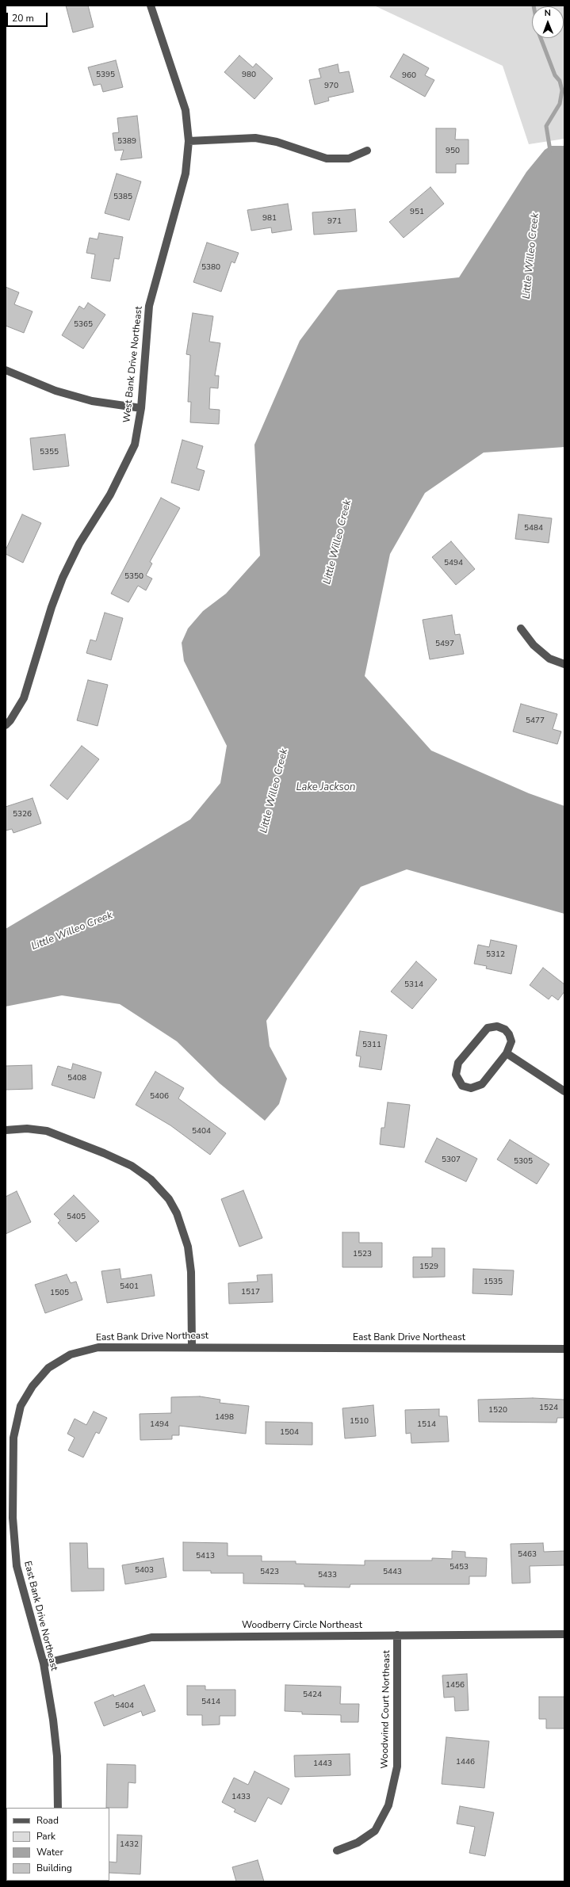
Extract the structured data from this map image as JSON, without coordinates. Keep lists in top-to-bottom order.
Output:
{
  "streets": {
    "street": [
      "West Bank Drive Northeast",
      "East Bank Drive Northeast",
      "Woodberry Circle Northeast",
      "Woodwind Court Northeast"
    ]
  },
  "crossings": [
    ["East Bank Drive Northeast", "Woodberry Circle Northeast"],
    ["Woodberry Circle Northeast", "Woodwind Court Northeast"]
  ],
  "water": ["Little Willeo Creek", "Lake Jackson"],
  "house_numbers": [
    "5395",
    "980",
    "960",
    "970",
    "5389",
    "950",
    "5385",
    "951",
    "981",
    "971",
    "5380",
    "5365",
    "5355",
    "5484",
    "5494",
    "5350",
    "5497",
    "5477",
    "5326",
    "5312",
    "5314",
    "5311",
    "5408",
    "5406",
    "5404",
    "5307",
    "5305",
    "5405",
    "1523",
    "1529",
    "1535",
    "5401",
    "1517",
    "1505",
    "1524",
    "1520",
    "1498",
    "1510",
    "1494",
    "1514",
    "1504",
    "5463",
    "5413",
    "5453",
    "5403",
    "5423",
    "5443",
    "5433",
    "1456",
    "5424",
    "5414",
    "5404",
    "1446",
    "1443",
    "1433",
    "1432"
  ],
  "legend": [
    "Road",
    "Park",
    "Water",
    "Building"
  ],
  "scale_bar": "20 m",
  "north": "top"
}
